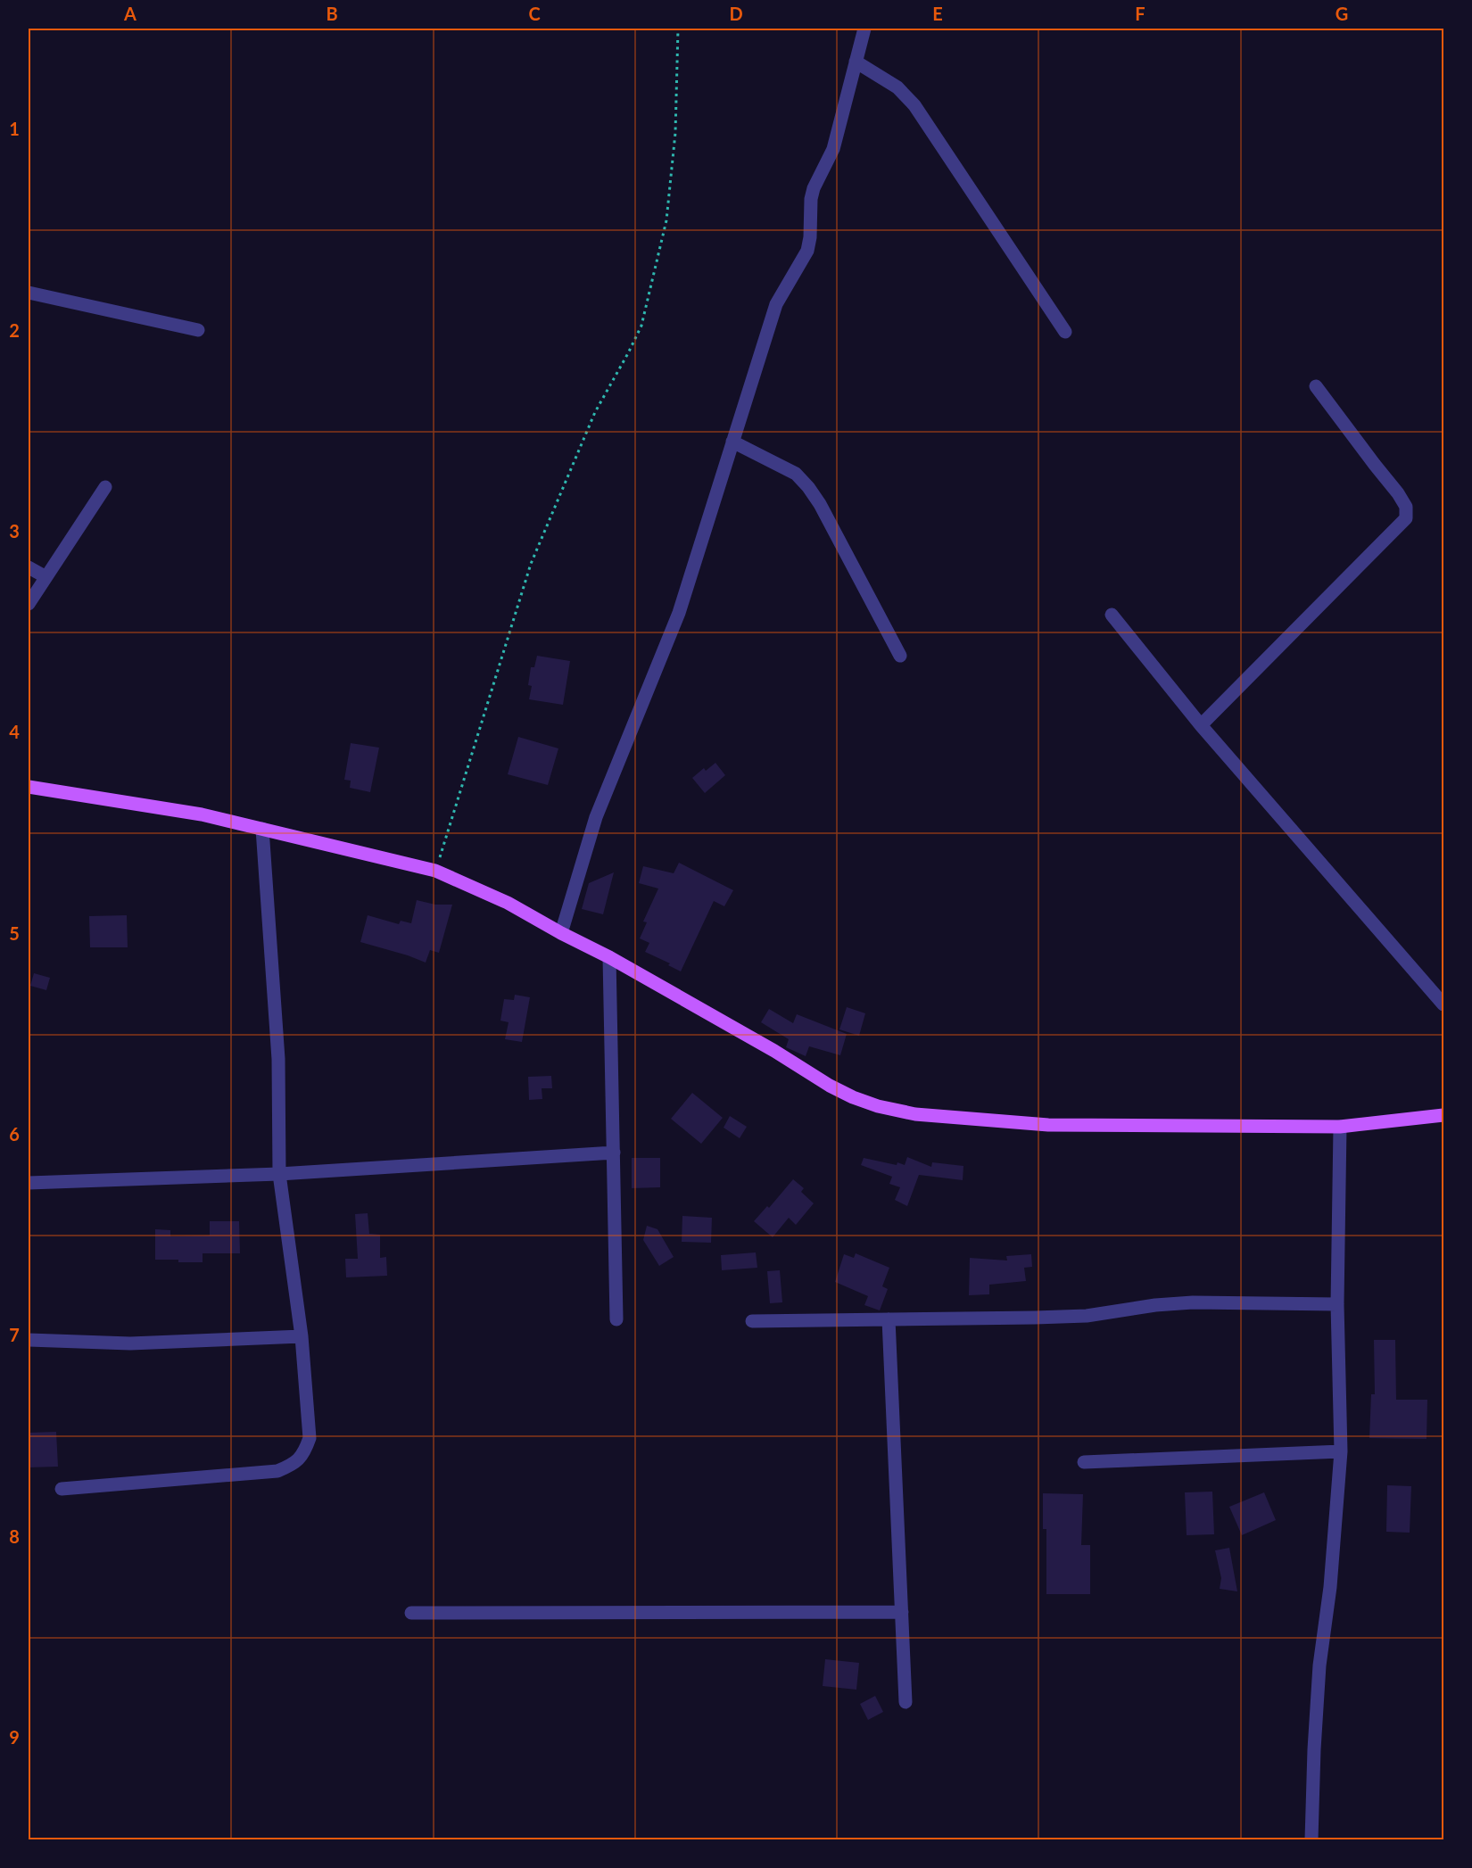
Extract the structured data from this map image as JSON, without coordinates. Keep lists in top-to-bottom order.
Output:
{
  "grid": {
    "columns": [
      "A",
      "B",
      "C",
      "D",
      "E",
      "F",
      "G"
    ],
    "rows": [
      "1",
      "2",
      "3",
      "4",
      "5",
      "6",
      "7",
      "8",
      "9"
    ]
  }
}
